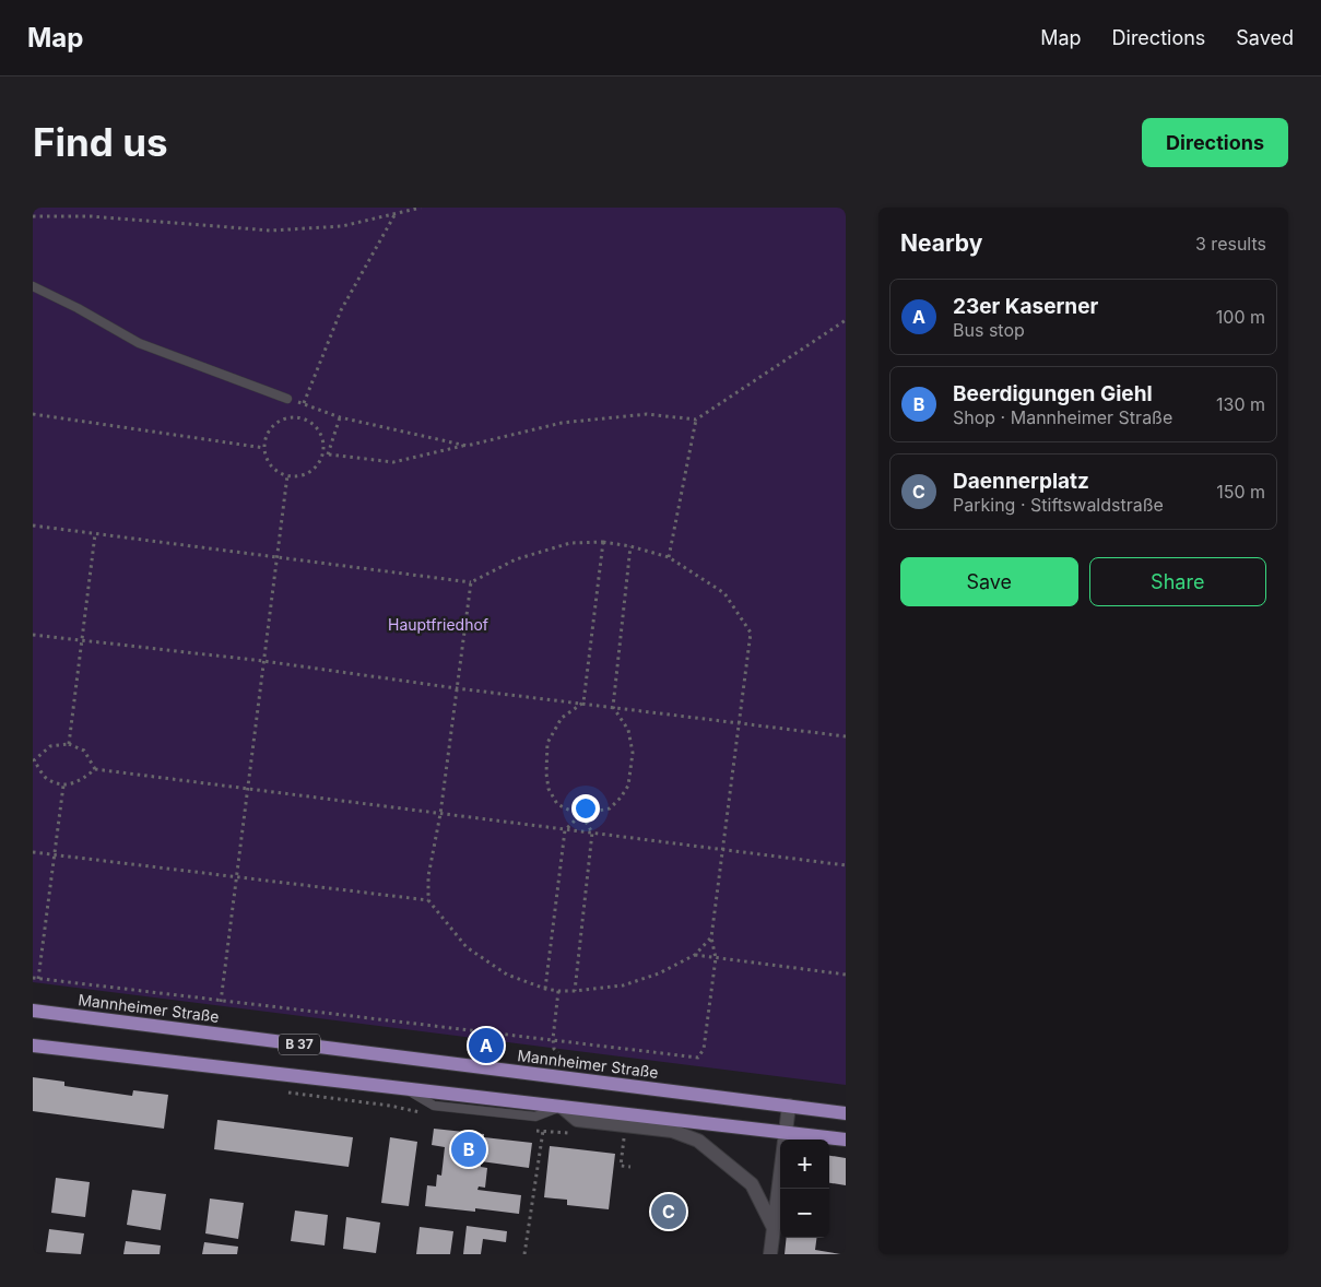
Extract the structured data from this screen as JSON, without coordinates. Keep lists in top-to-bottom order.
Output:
{
  "streets": {
    "main road": ["Mannheimer Straße", "B 37"]
  },
  "parks": ["Hauptfriedhof"],
  "page": {
    "header": "Map",
    "nav": ["Map", "Directions", "Saved"],
    "buttons": [
      "Directions",
      ["Save", "Share"]
    ],
    "title": "Find us",
    "heading": ["Nearby", "3 results"],
    "list": [
      {
        "mark": "A",
        "name": "23er Kaserner",
        "note": "Bus stop",
        "value": "100 m"
      },
      {
        "mark": "B",
        "name": "Beerdigungen Giehl",
        "note": "Shop · Mannheimer Straße",
        "value": "130 m"
      },
      {
        "mark": "C",
        "name": "Daennerplatz",
        "note": "Parking · Stiftswaldstraße",
        "value": "150 m"
      }
    ],
    "pins": ["A", "B", "C"],
    "map_buttons": ["+", "−"]
  }
}
